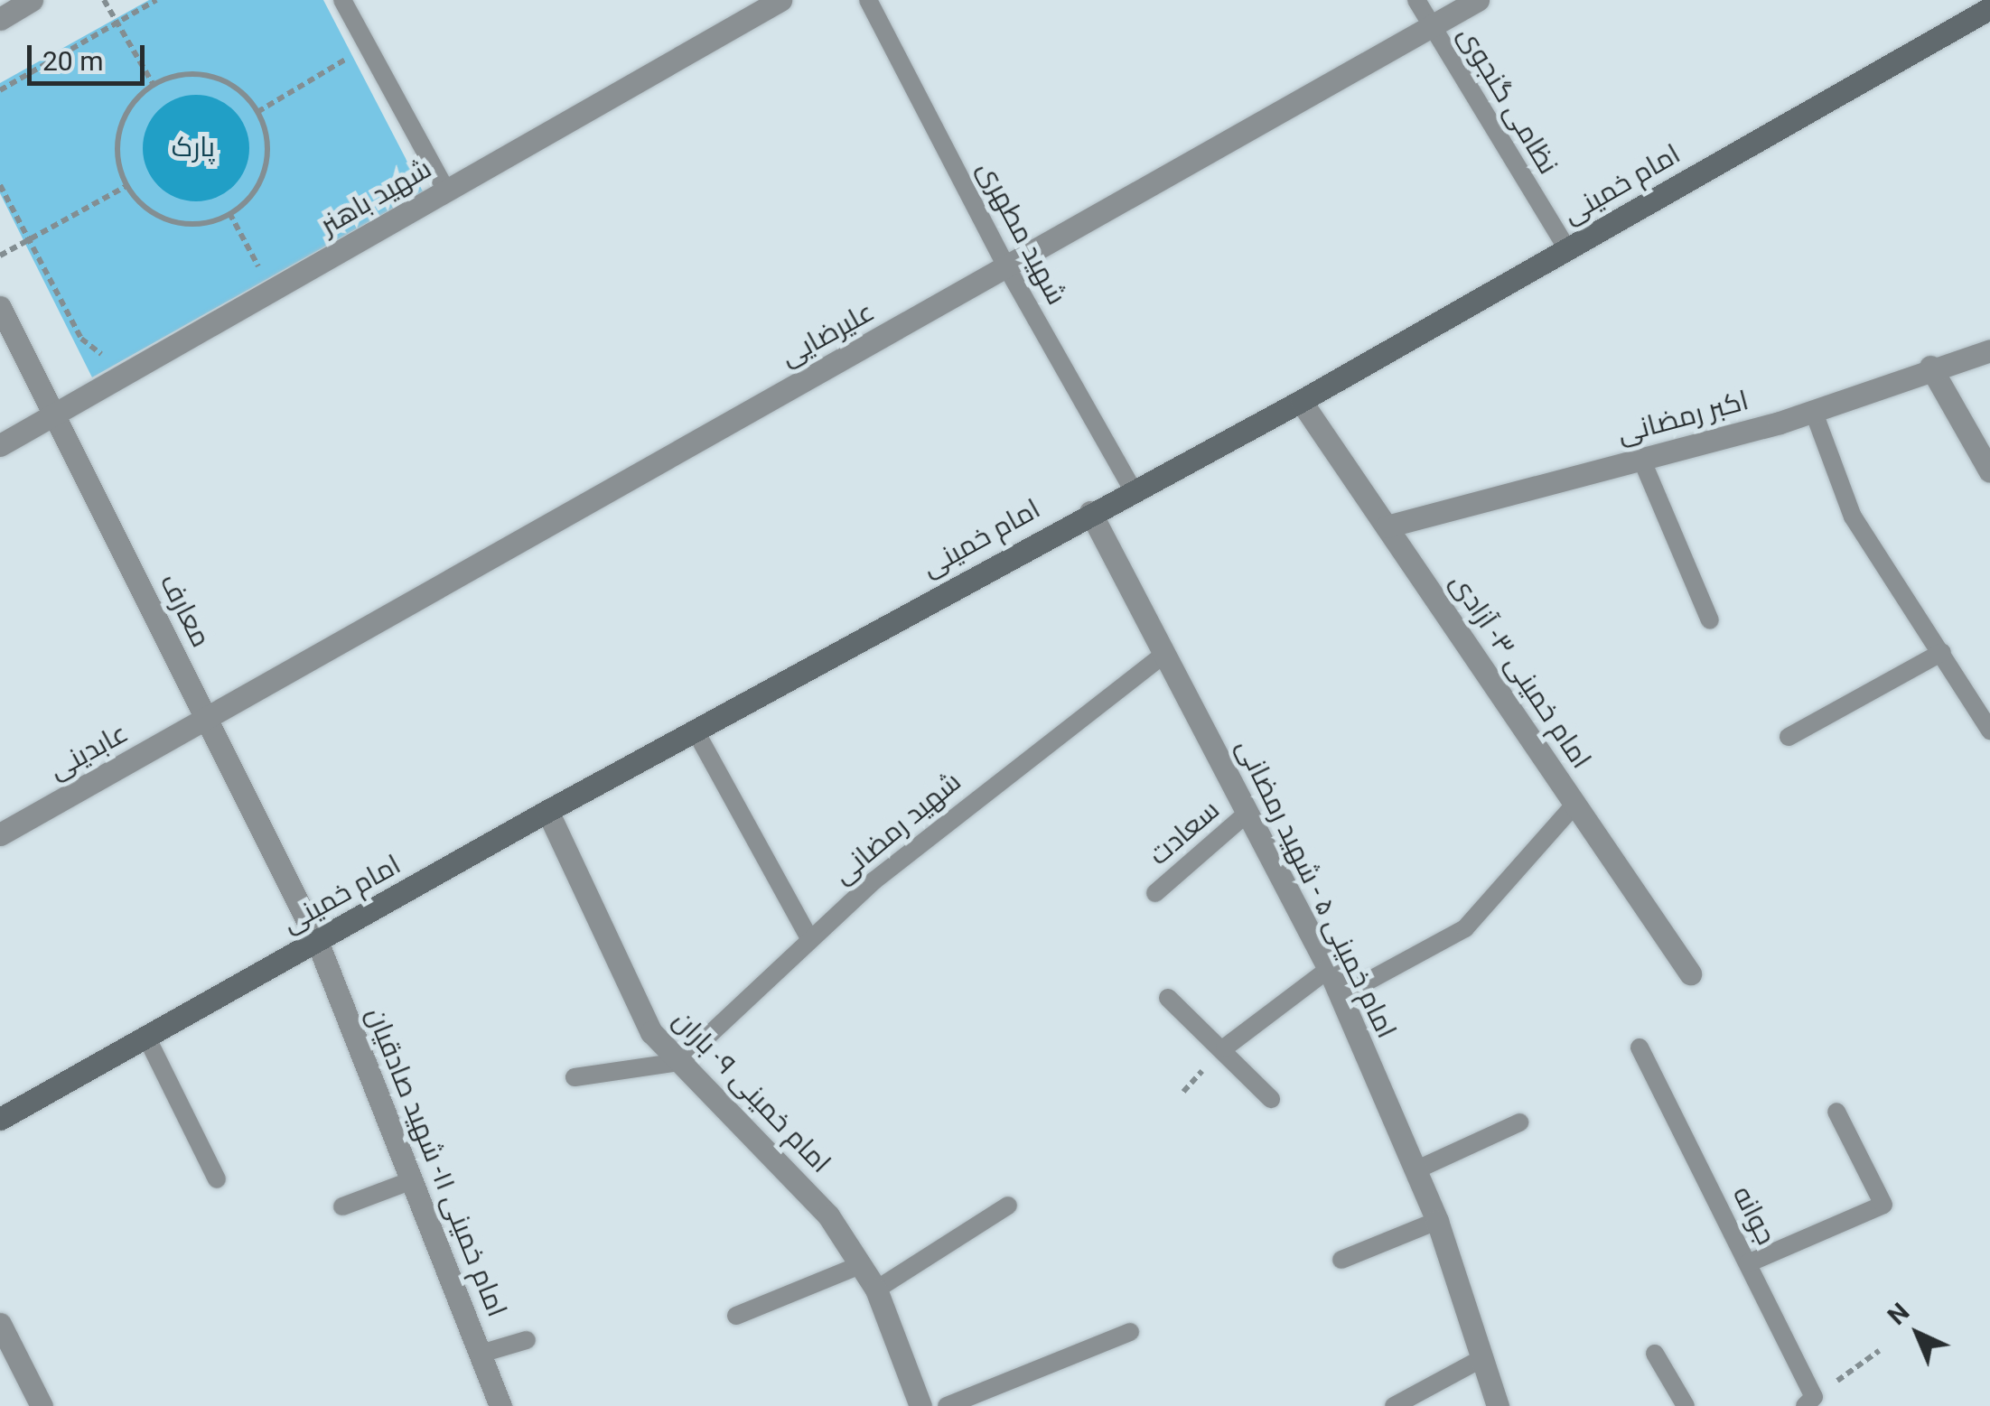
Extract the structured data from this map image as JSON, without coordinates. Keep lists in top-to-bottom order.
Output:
{
  "streets": {
    "main road": ["امام خمینی"],
    "street": [
      "شهید باهنر",
      "علیرضایی",
      "اکبر رمضانی",
      "معارف",
      "امام خمینی ۳- آزادی",
      "عابدینی",
      "امام خمینی ۵ - شهید رمضانی",
      "امام خمینی ۹- باران",
      "امام خمینی ۱۱- شهید صادقیان"
    ],
    "lane": [
      "نظامی گنجوی",
      "شهید مطهری",
      "شهید رمضانی",
      "سعادت",
      "جوانه"
    ]
  },
  "crossings": [
    ["نظامی گنجوی", "امام خمینی"],
    ["نظامی گنجوی", "علیرضایی"],
    ["امام خمینی", "شهید مطهری"],
    ["امام خمینی", "معارف"],
    ["امام خمینی", "امام خمینی ۳- آزادی"],
    ["امام خمینی", "امام خمینی ۵ - شهید رمضانی"],
    ["امام خمینی", "امام خمینی ۹- باران"],
    ["امام خمینی", "امام خمینی ۱۱- شهید صادقیان"],
    ["شهید باهنر", "معارف"],
    ["شهید مطهری", "علیرضایی"],
    ["علیرضایی", "معارف"],
    ["علیرضایی", "عابدینی"],
    ["اکبر رمضانی", "امام خمینی ۳- آزادی"],
    ["معارف", "عابدینی"],
    ["معارف", "امام خمینی ۱۱- شهید صادقیان"],
    ["شهید رمضانی", "امام خمینی ۵ - شهید رمضانی"],
    ["شهید رمضانی", "امام خمینی ۹- باران"],
    ["سعادت", "امام خمینی ۵ - شهید رمضانی"]
  ],
  "parks": ["پارک"],
  "scale_bar": "20 m",
  "north": "top left"
}
